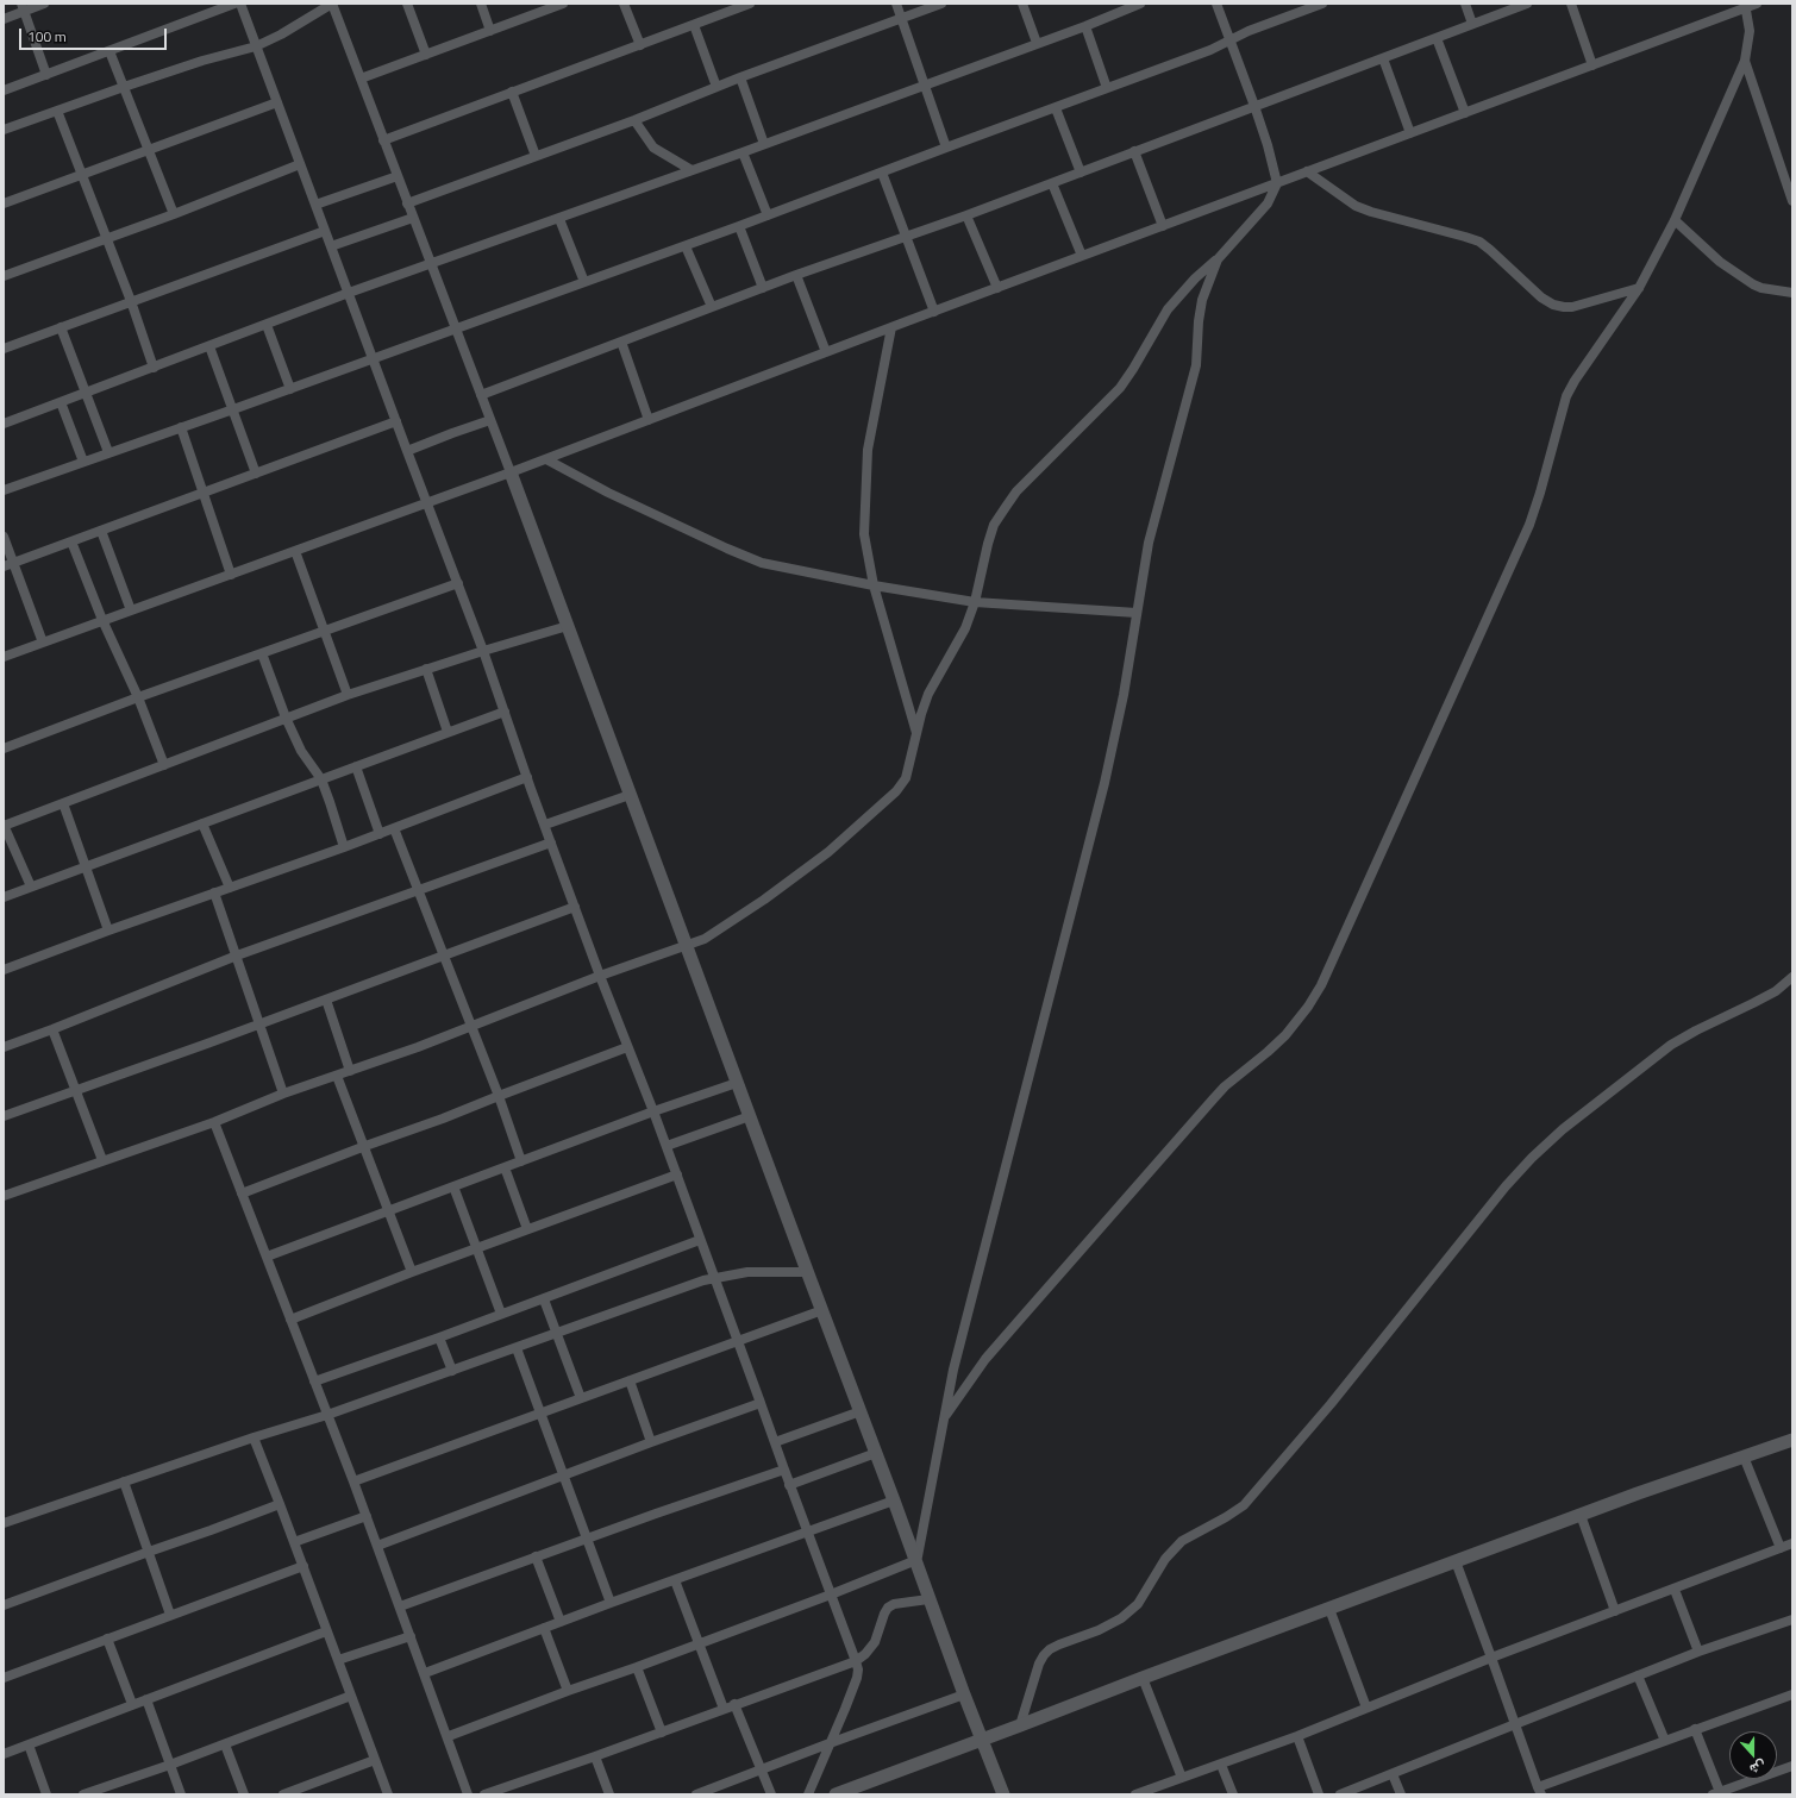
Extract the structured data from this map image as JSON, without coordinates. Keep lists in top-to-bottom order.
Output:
{
  "scale_bar": "100 m",
  "north": "bottom"
}
